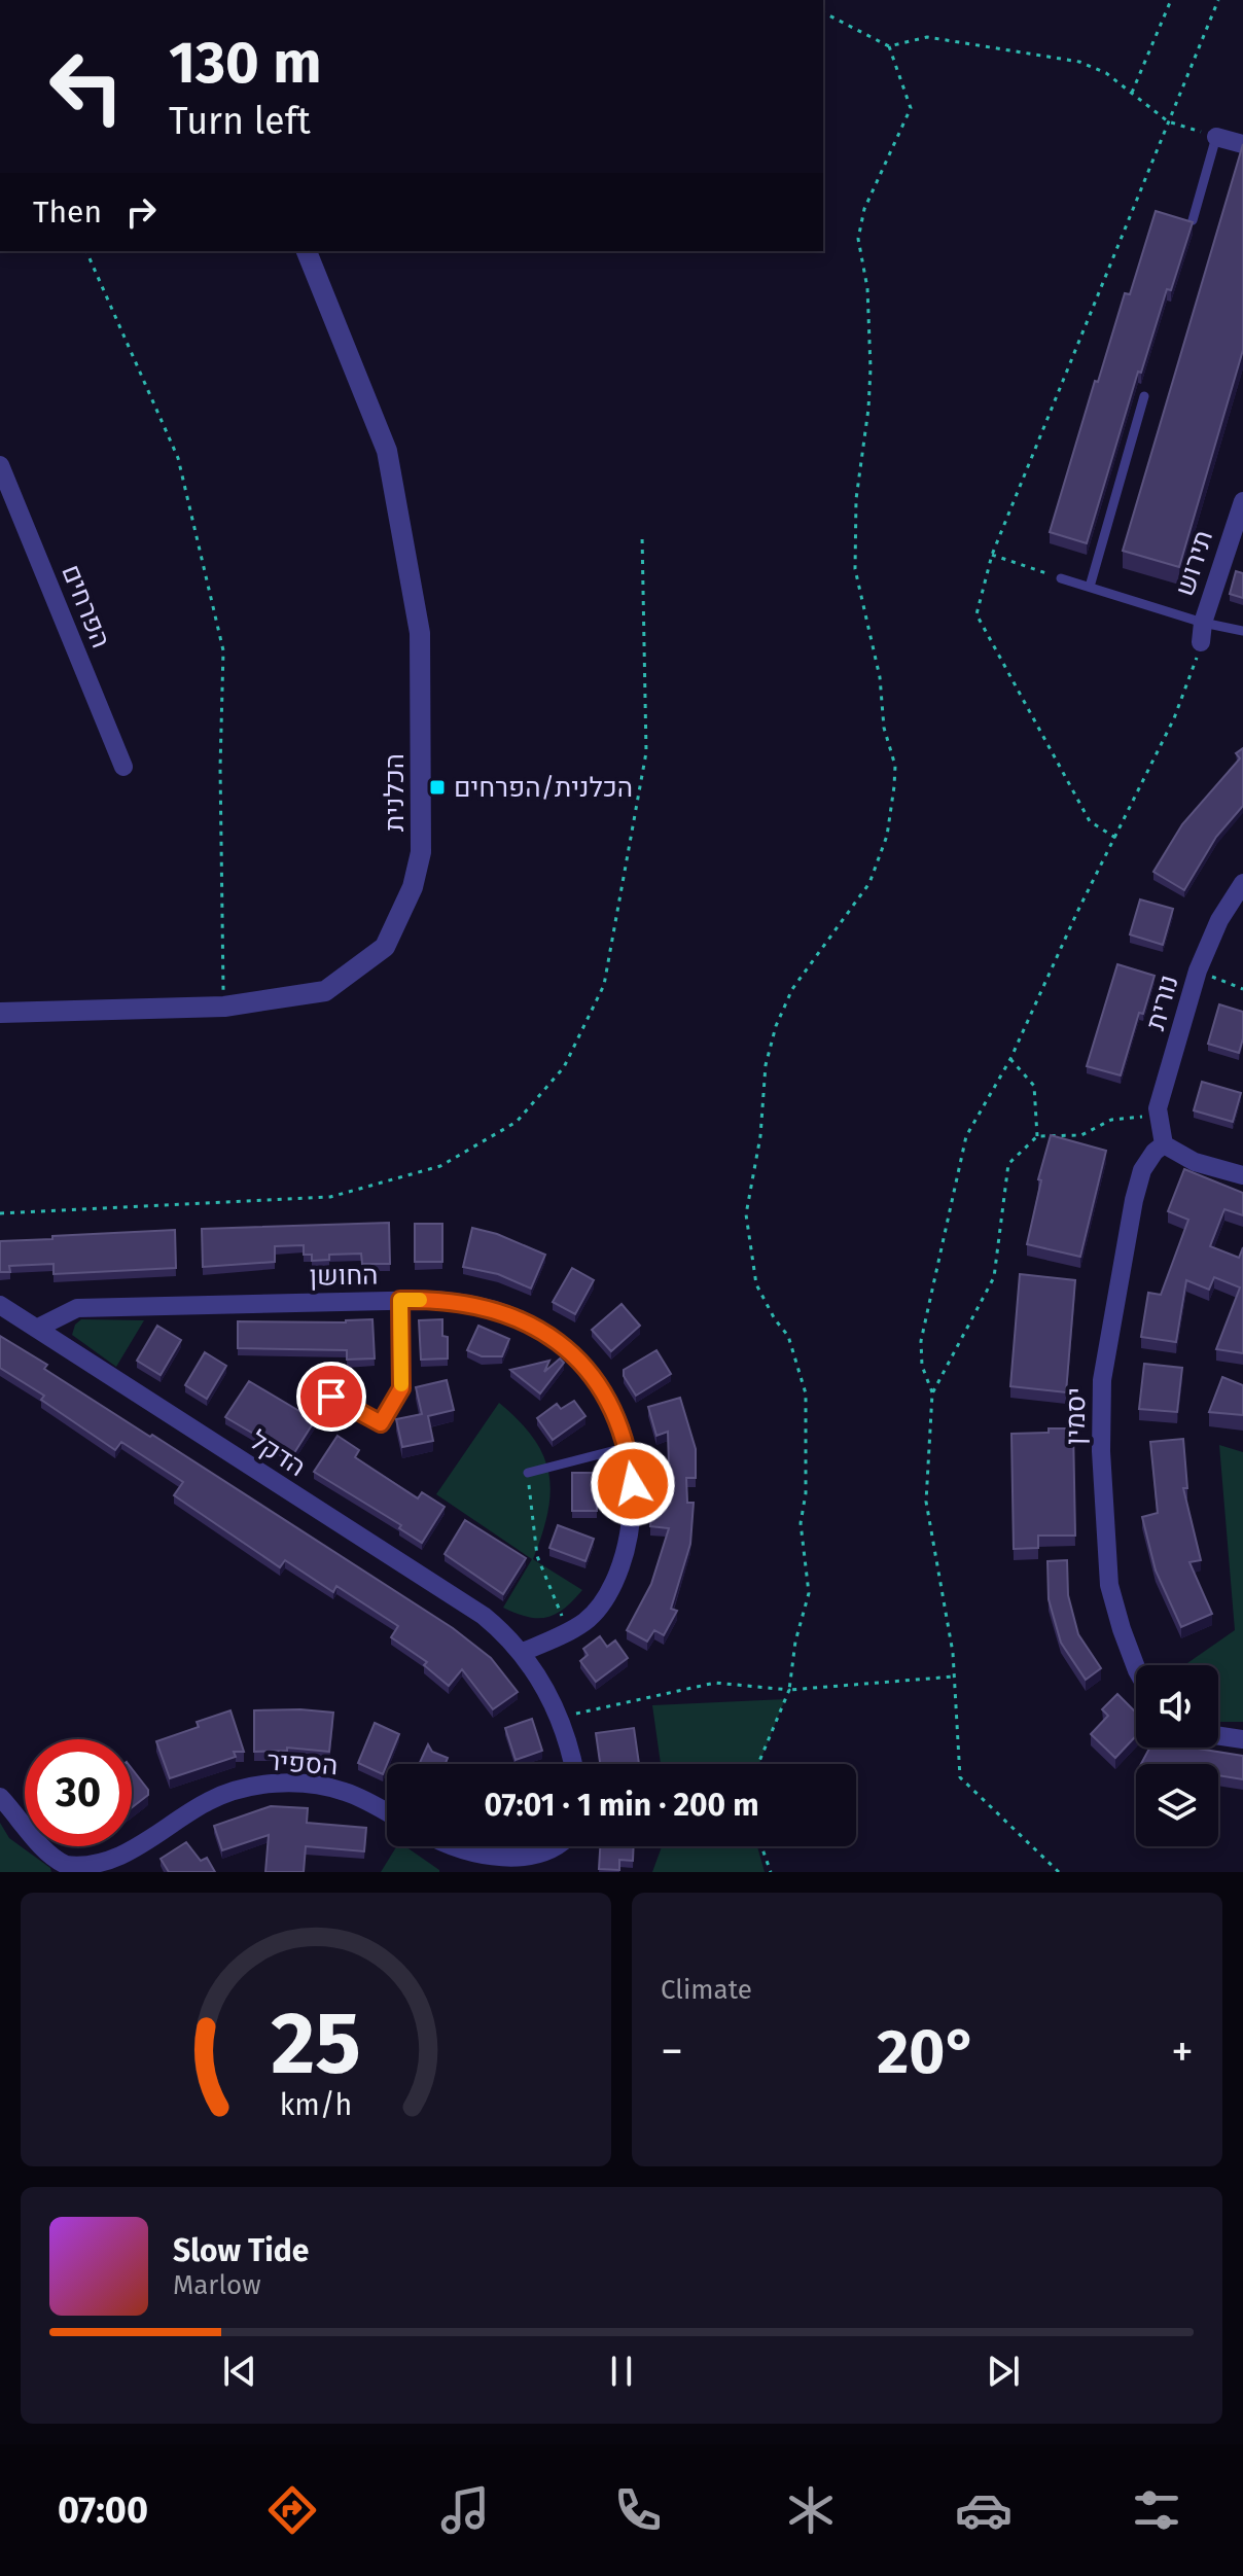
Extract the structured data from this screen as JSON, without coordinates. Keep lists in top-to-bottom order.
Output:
{
  "streets": {
    "street": [
      "תירוש",
      "הפרחים",
      "הכלנית",
      "נורית",
      "החושן",
      "יסמין",
      "הדקל",
      "הספיר"
    ]
  },
  "crossings": [
    ["נורית", "יסמין"],
    ["החושן", "הדקל"]
  ],
  "places": {
    "transit": ["הכלנית/הפרחים"]
  },
  "page": {
    "turn": ["130 m", "Turn left"],
    "then": "Then",
    "limit": "30",
    "trip": "07:01 · 1 min · 200 m",
    "tile": "Climate",
    "heat": ["−", "20°", "+"],
    "song": ["Slow Tide", "Marlow"],
    "tabs": "07:00",
    "gauge": ["25", "km/h"]
  }
}
